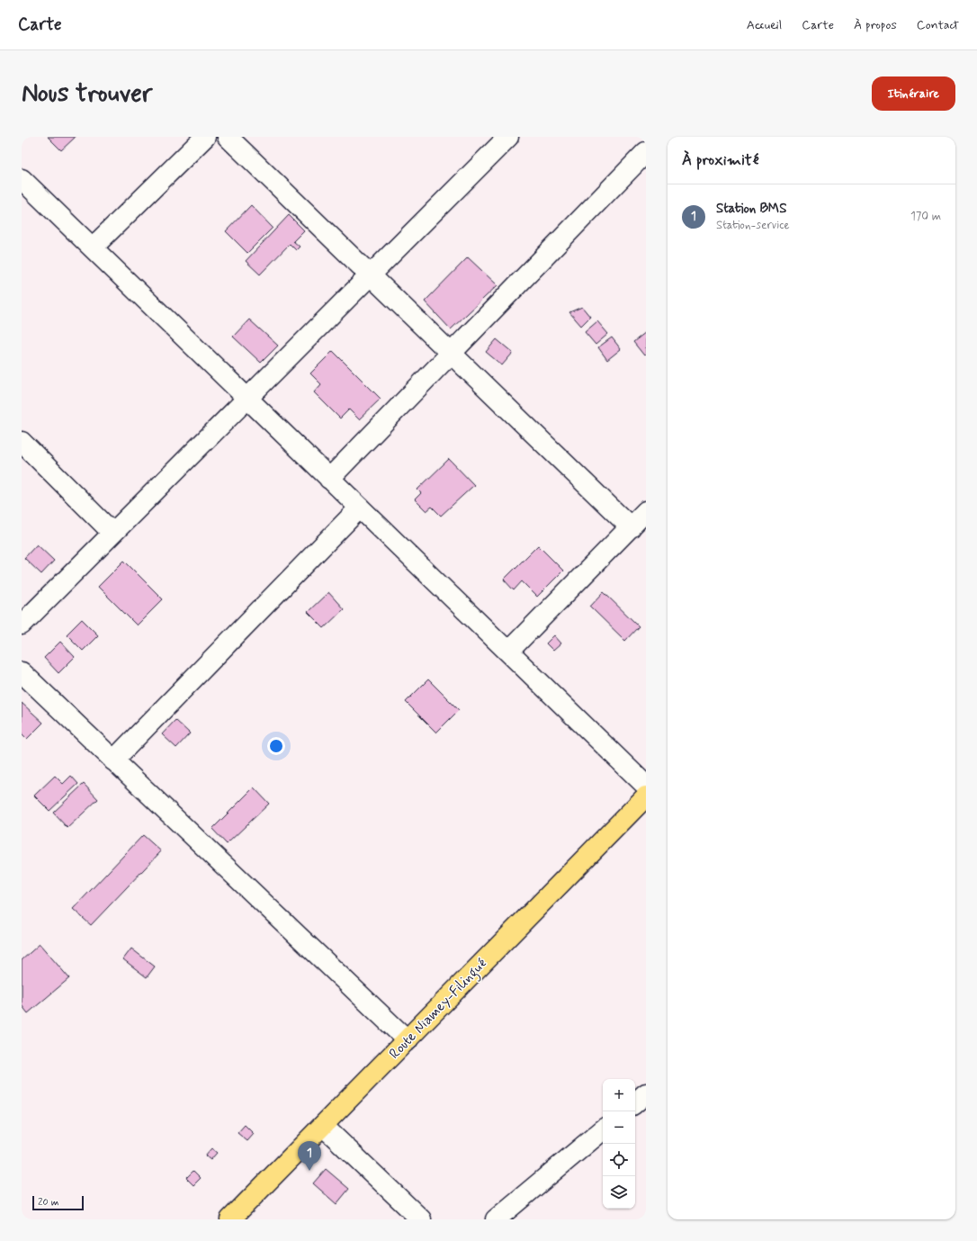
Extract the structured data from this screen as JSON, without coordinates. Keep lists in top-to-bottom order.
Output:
{
  "streets": {
    "main road": ["Route Niamey-Filingué"]
  },
  "scale_bar": "20 m",
  "page": {
    "header": "Carte",
    "nav": [
      "Accueil",
      "Carte",
      "À propos",
      "Contact"
    ],
    "buttons": "Itinéraire",
    "title": "Nous trouver",
    "heading": "À proximité",
    "list": [
      {
        "mark": "1",
        "name": "Station BMS",
        "note": "Station-service",
        "value": "170 m"
      }
    ],
    "map_buttons": ["+", "−"],
    "pins": "1",
    "scale": "20 m"
  }
}
